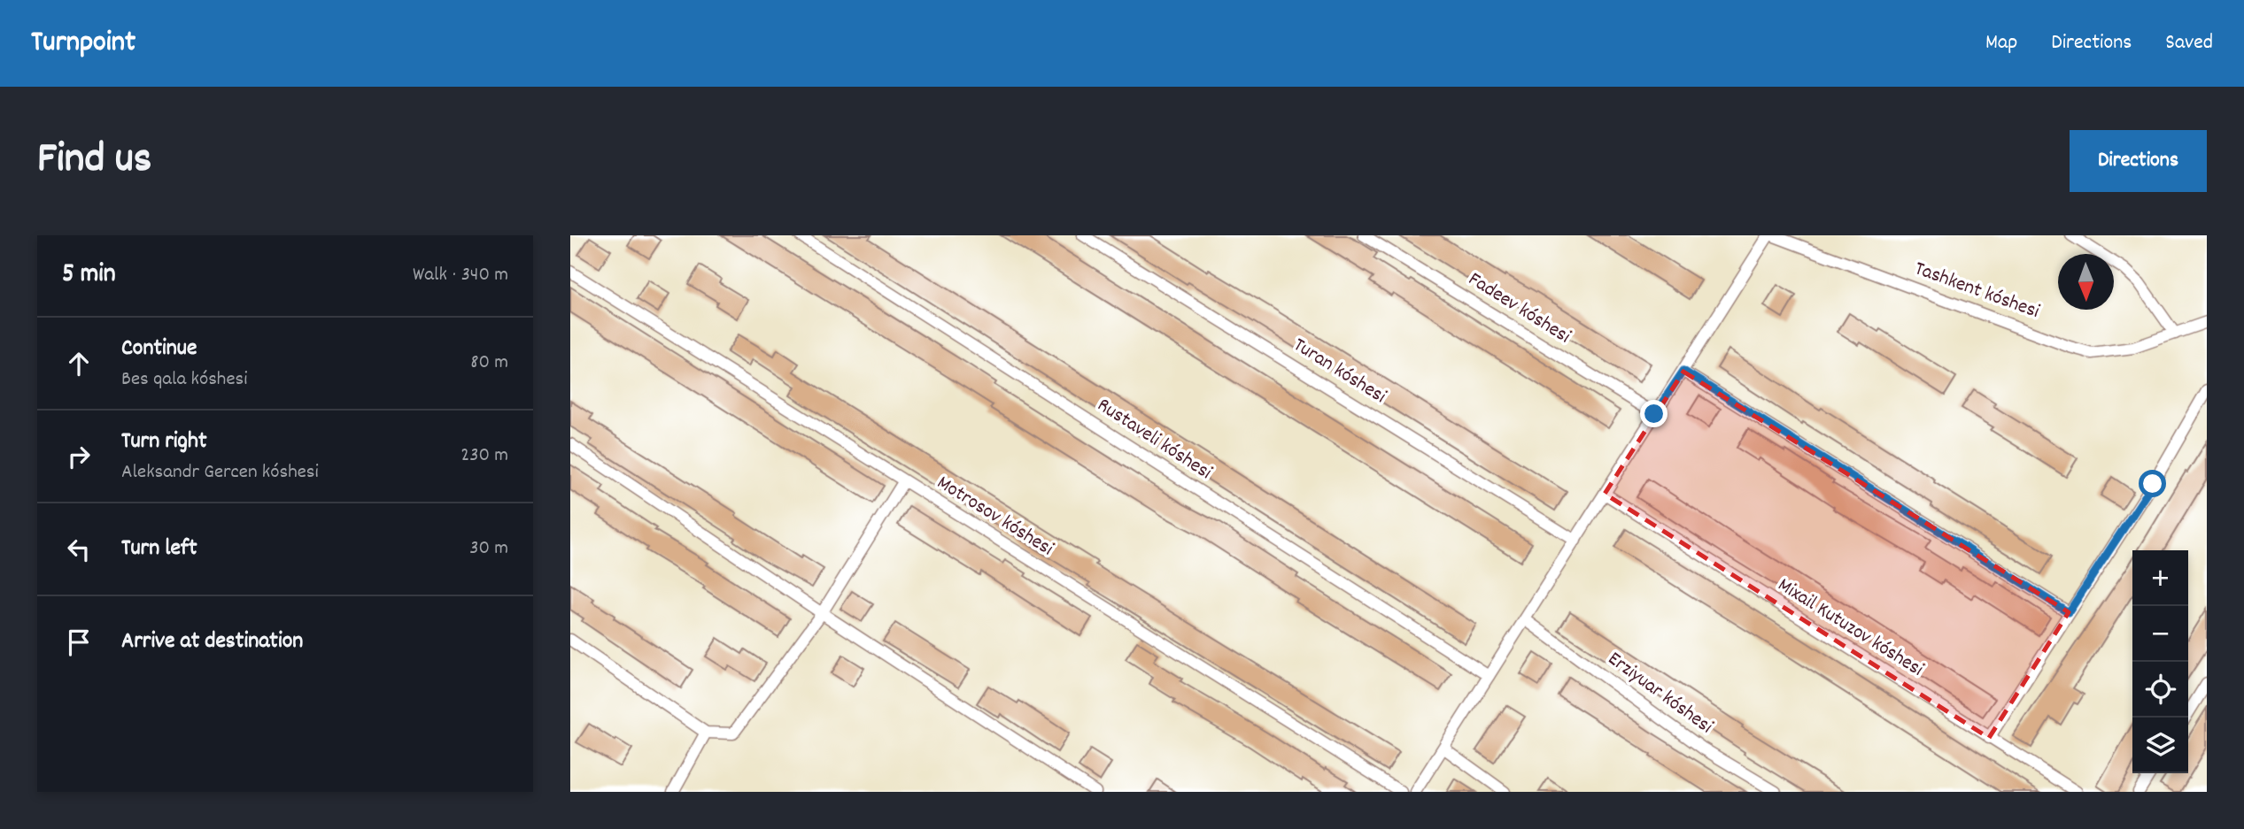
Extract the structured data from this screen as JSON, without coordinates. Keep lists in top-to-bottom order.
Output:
{
  "streets": {
    "street": [
      "Tashkent kóshesi",
      "Fadeev kóshesi",
      "Turan kóshesi",
      "Rustaveli kóshesi",
      "Motrosov kóshesi",
      "Mixail Kutuzov kóshesi",
      "Erziyuar kóshesi"
    ]
  },
  "north": "bottom",
  "page": {
    "header": "Turnpoint",
    "nav": ["Map", "Directions", "Saved"],
    "title": "Find us",
    "buttons": "Directions",
    "heading": ["5 min", "Walk · 340 m"],
    "list": [
      ["Continue", "Bes qala kóshesi", "80 m"],
      ["Turn right", "Aleksandr Gercen kóshesi", "230 m"],
      ["Turn left", "30 m"],
      "Arrive at destination"
    ],
    "map_buttons": ["+", "−"]
  }
}
